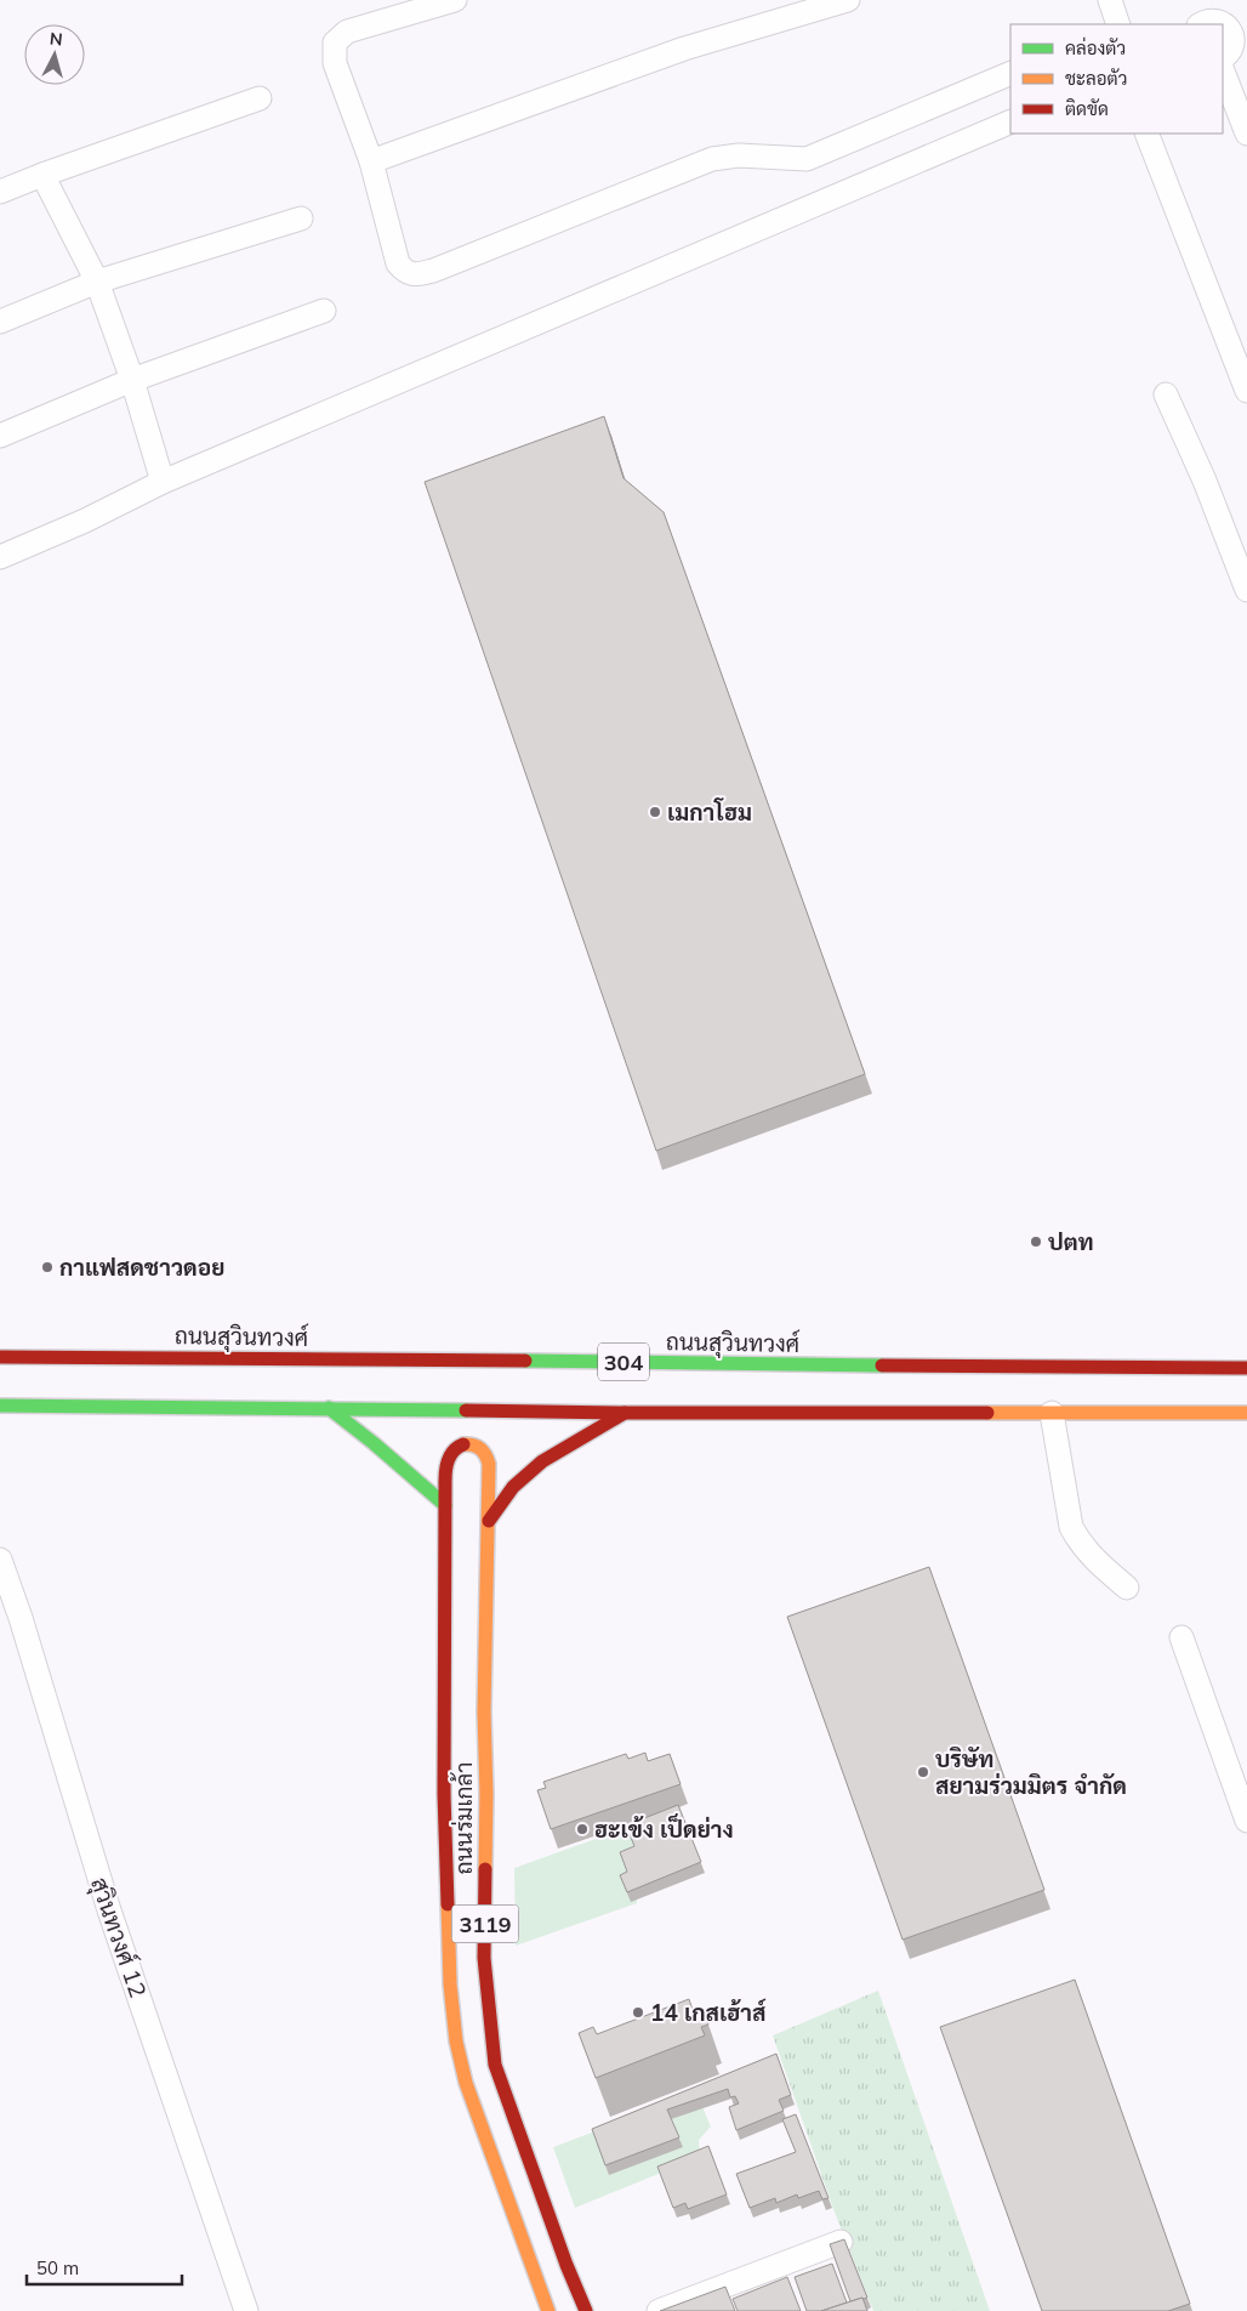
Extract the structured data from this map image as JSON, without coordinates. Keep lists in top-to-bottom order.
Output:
{
  "streets": {
    "main road": [
      "ถนนสุวินทวงศ์",
      "304",
      "ถนนร่มเกล้า",
      "3119"
    ],
    "street": ["สุวินทวงศ์ 12"]
  },
  "places": [
    "เมกาโฮม",
    "ปตท",
    "กาแฟสดชาวดอย",
    "บริษัท สยามร่วมมิตร จำกัด",
    "ฮะเข้ง เป็ดย่าง",
    "14 เกสเฮ้าส์"
  ],
  "legend": ["คล่องตัว", "ชะลอตัว", "ติดขัด"],
  "scale_bar": "50 m",
  "north": "top"
}
